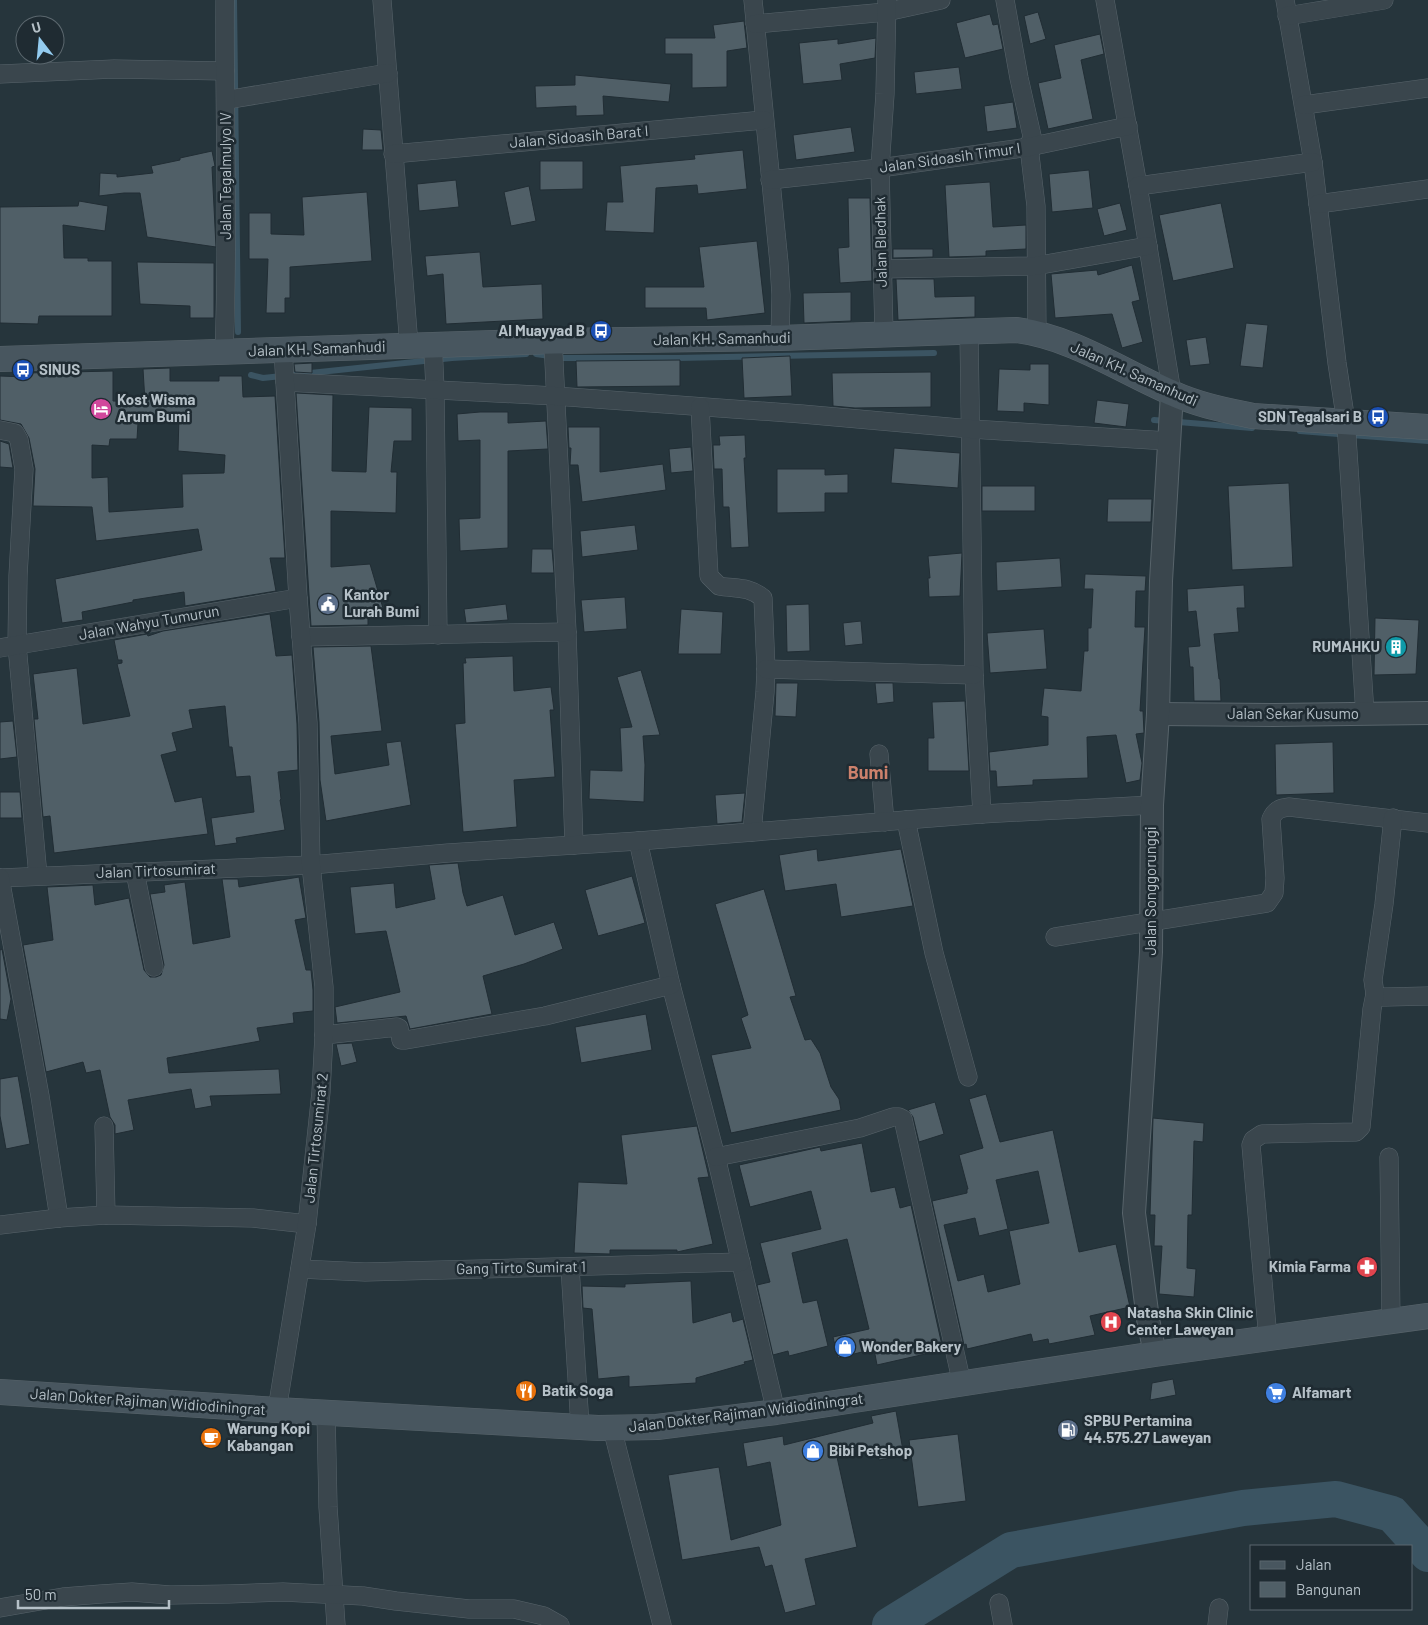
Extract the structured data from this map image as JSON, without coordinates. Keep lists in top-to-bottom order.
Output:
{
  "streets": {
    "main road": ["Jalan KH. Samanhudi", "Jalan Dokter Rajiman Widiodiningrat"],
    "street": [
      "Jalan Sidoasih Barat I",
      "Jalan Sidoasih Timur I",
      "Jalan Tegalmulyo IV",
      "Jalan Bledhak",
      "Jalan Wahyu Tumurun",
      "Jalan Sekar Kusumo",
      "Jalan Tirtosumirat",
      "Jalan Songgorunggi",
      "Jalan Tirtosumirat 2",
      "Gang Tirto Sumirat 1"
    ]
  },
  "crossings": [
    ["Jalan Sidoasih Timur I", "Jalan Bledhak"],
    ["Jalan Tegalmulyo IV", "Jalan KH. Samanhudi"],
    ["Jalan Bledhak", "Jalan KH. Samanhudi"],
    ["Jalan KH. Samanhudi", "Jalan Songgorunggi"],
    ["Jalan KH. Samanhudi", "Jalan Tirtosumirat 2"],
    ["Jalan Wahyu Tumurun", "Jalan Tirtosumirat 2"],
    ["Jalan Sekar Kusumo", "Jalan Songgorunggi"],
    ["Jalan Tirtosumirat", "Jalan Songgorunggi"],
    ["Jalan Tirtosumirat", "Jalan Tirtosumirat 2"],
    ["Jalan Songgorunggi", "Jalan Dokter Rajiman Widiodiningrat"],
    ["Jalan Tirtosumirat 2", "Gang Tirto Sumirat 1"],
    ["Jalan Tirtosumirat 2", "Jalan Dokter Rajiman Widiodiningrat"]
  ],
  "districts": ["Bumi"],
  "places": {
    "bus stop": ["Al Muayyad B", "SINUS", "SDN Tegalsari B"],
    "hotel": ["Kost Wisma Arum Bumi"],
    "public building": ["Kantor Lurah Bumi"],
    "building": ["RUMAHKU"],
    "pharmacy": ["Kimia Farma"],
    "hospital": ["Natasha Skin Clinic Center Laweyan"],
    "shop": ["Wonder Bakery", "Bibi Petshop"],
    "restaurant": ["Batik Soga"],
    "supermarket": ["Alfamart"],
    "fuel station": ["SPBU Pertamina 44.575.27 Laweyan"],
    "cafe": ["Warung Kopi Kabangan"]
  },
  "legend": ["Jalan", "Bangunan"],
  "scale_bar": "50 m",
  "north": "top"
}
